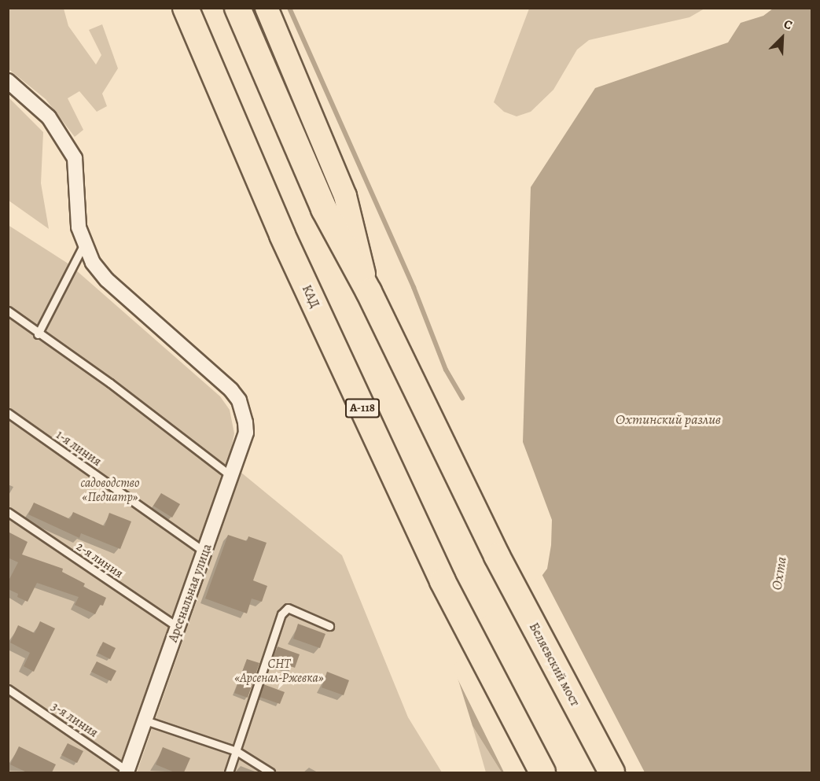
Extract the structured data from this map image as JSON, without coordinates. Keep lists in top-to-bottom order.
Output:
{
  "streets": {
    "highway": ["КАД", "А-118", "Беляевский мост"],
    "street": ["Арсенальная улица"],
    "lane": ["1-я линия", "2-я линия", "3-я линия"]
  },
  "crossings": [
    ["1-я линия", "Арсенальная улица"],
    ["2-я линия", "Арсенальная улица"],
    ["Арсенальная улица", "3-я линия"]
  ],
  "water": ["Охтинский разлив", "Охта"],
  "parks": ["садоводство «Педиатр»", "СНТ «Арсенал-Ржевка»"],
  "north": "top right"
}
